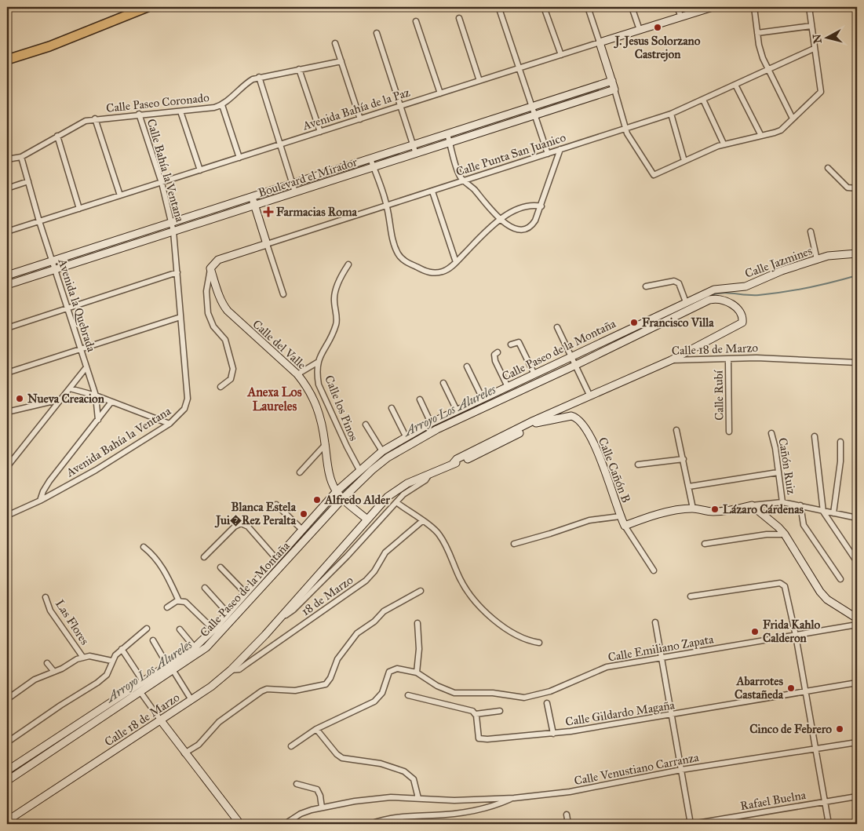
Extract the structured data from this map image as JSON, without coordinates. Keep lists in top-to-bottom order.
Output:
{
  "streets": {
    "main road": [
      "Avenida Bahía de la Paz",
      "Calle Punta San Juanico",
      "Boulevard el Mirador",
      "Calle Jazmines",
      "Calle del Valle",
      "Calle 18 de Marzo",
      "Calle Paseo de la Montaña",
      "Calle Cañón B"
    ],
    "street": [
      "Calle Paseo Coronado",
      "Calle Bahía la Ventana",
      "Avenida la Quebrada",
      "Calle Rubí",
      "Calle los Pinos",
      "Avenida Bahía la Ventana",
      "Cañón Ruiz",
      "18 de Marzo",
      "Las Flores",
      "Calle Emiliano Zapata",
      "Calle Gildardo Magaña",
      "Calle Venustiano Carranza",
      "Rafael Buelna"
    ]
  },
  "crossings": [
    ["Calle Paseo Coronado", "Calle Bahía la Ventana"],
    ["Calle Paseo Coronado", "Avenida la Quebrada"],
    ["Avenida Bahía de la Paz", "Calle Bahía la Ventana"],
    ["Avenida Bahía de la Paz", "Avenida la Quebrada"],
    ["Calle Punta San Juanico", "Calle del Valle"],
    ["Calle Bahía la Ventana", "Boulevard el Mirador"],
    ["Calle Bahía la Ventana", "Avenida Bahía la Ventana"],
    ["Boulevard el Mirador", "Avenida la Quebrada"],
    ["Boulevard el Mirador", "Avenida Bahía la Ventana"],
    ["Calle Jazmines", "Calle Paseo de la Montaña"],
    ["Calle del Valle", "Calle 18 de Marzo"],
    ["Calle del Valle", "Calle Paseo de la Montaña"],
    ["Calle 18 de Marzo", "Calle Rubí"],
    ["Calle 18 de Marzo", "Calle Cañón B"],
    ["Calle 18 de Marzo", "18 de Marzo"],
    ["Calle Paseo de la Montaña", "Calle los Pinos"]
  ],
  "districts": ["Anexa Los Laureles"],
  "water": ["Arroyo Los Alureles"],
  "places": {
    "other": [
      "J. Jesus Solorzano Castrejon",
      "Francisco Villa",
      "Nueva Creacion",
      "Alfredo Alder",
      "Lázaro Cárdenas",
      "Blanca Estela Jui�Rez Peralta",
      "Frida Kahlo Calderon",
      "Abarrotes Castañeda",
      "Cinco de Febrero"
    ],
    "health": ["Farmacias Roma"]
  },
  "north": "left"
}
